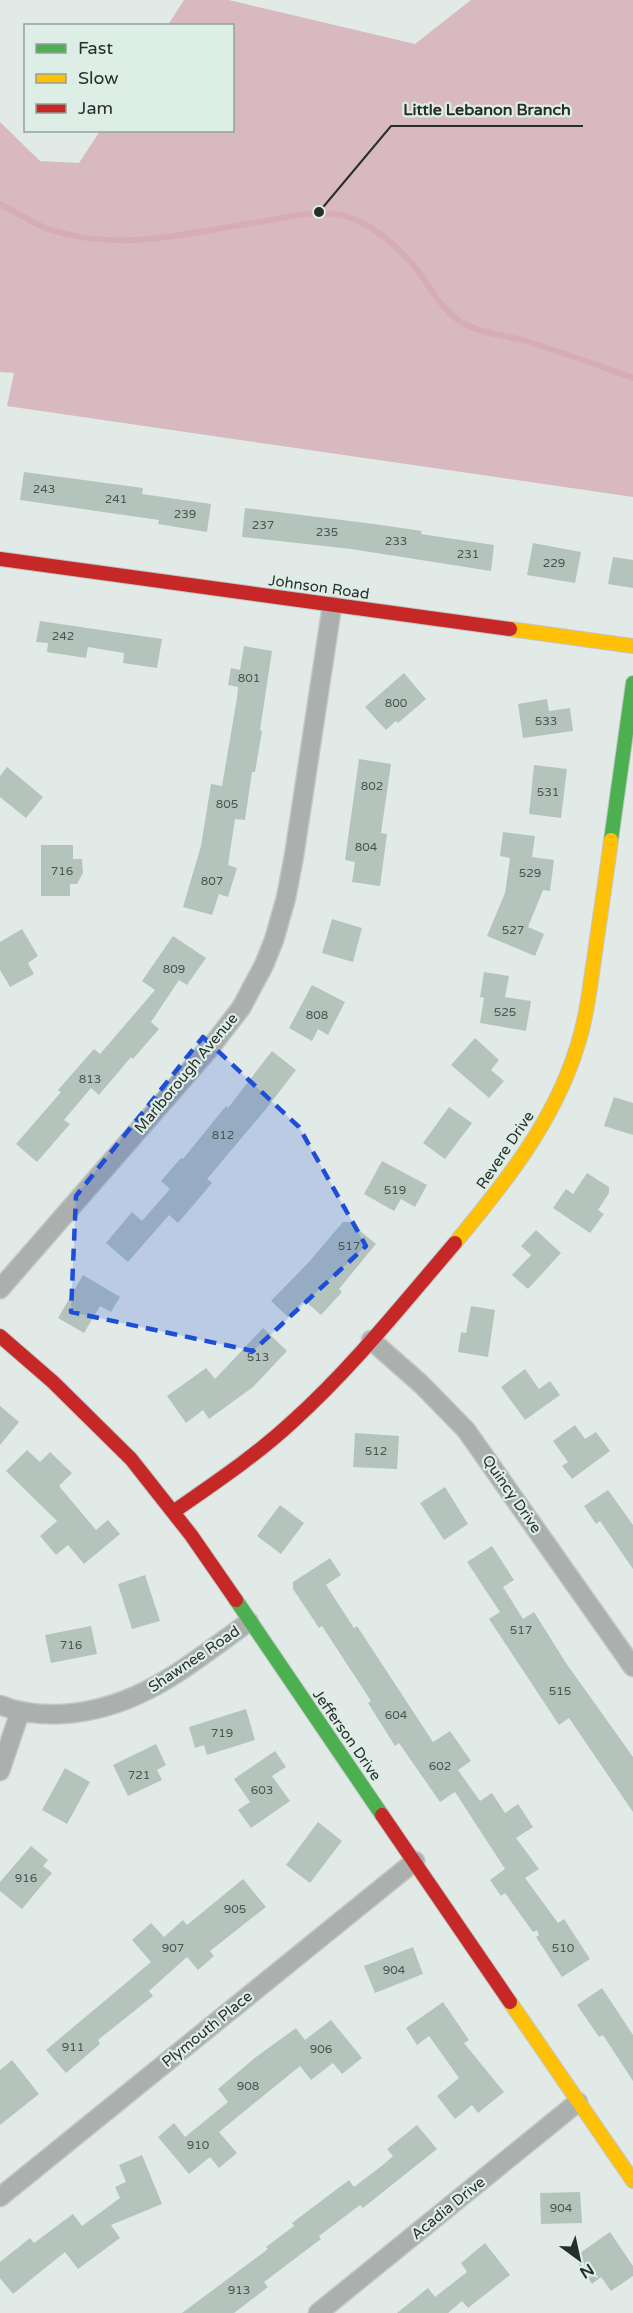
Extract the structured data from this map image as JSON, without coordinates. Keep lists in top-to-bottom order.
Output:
{
  "streets": {
    "street": [
      "Johnson Road",
      "Marlborough Avenue",
      "Revere Drive",
      "Quincy Drive",
      "Shawnee Road",
      "Jefferson Drive",
      "Plymouth Place",
      "Acadia Drive"
    ]
  },
  "crossings": [
    ["Johnson Road", "Marlborough Avenue"],
    ["Revere Drive", "Quincy Drive"],
    ["Revere Drive", "Jefferson Drive"],
    ["Shawnee Road", "Jefferson Drive"],
    ["Jefferson Drive", "Plymouth Place"],
    ["Jefferson Drive", "Acadia Drive"]
  ],
  "places": ["Little Lebanon Branch"],
  "house_numbers": [
    "243",
    "241",
    "239",
    "237",
    "235",
    "233",
    "231",
    "229",
    "242",
    "801",
    "800",
    "533",
    "802",
    "531",
    "805",
    "804",
    "716",
    "529",
    "807",
    "527",
    "809",
    "525",
    "808",
    "813",
    "812",
    "519",
    "517",
    "513",
    "512",
    "517",
    "716",
    "515",
    "604",
    "719",
    "602",
    "721",
    "603",
    "916",
    "905",
    "907",
    "510",
    "904",
    "911",
    "906",
    "908",
    "910",
    "904",
    "913"
  ],
  "legend": ["Fast", "Slow", "Jam"],
  "north": "bottom right"
}
